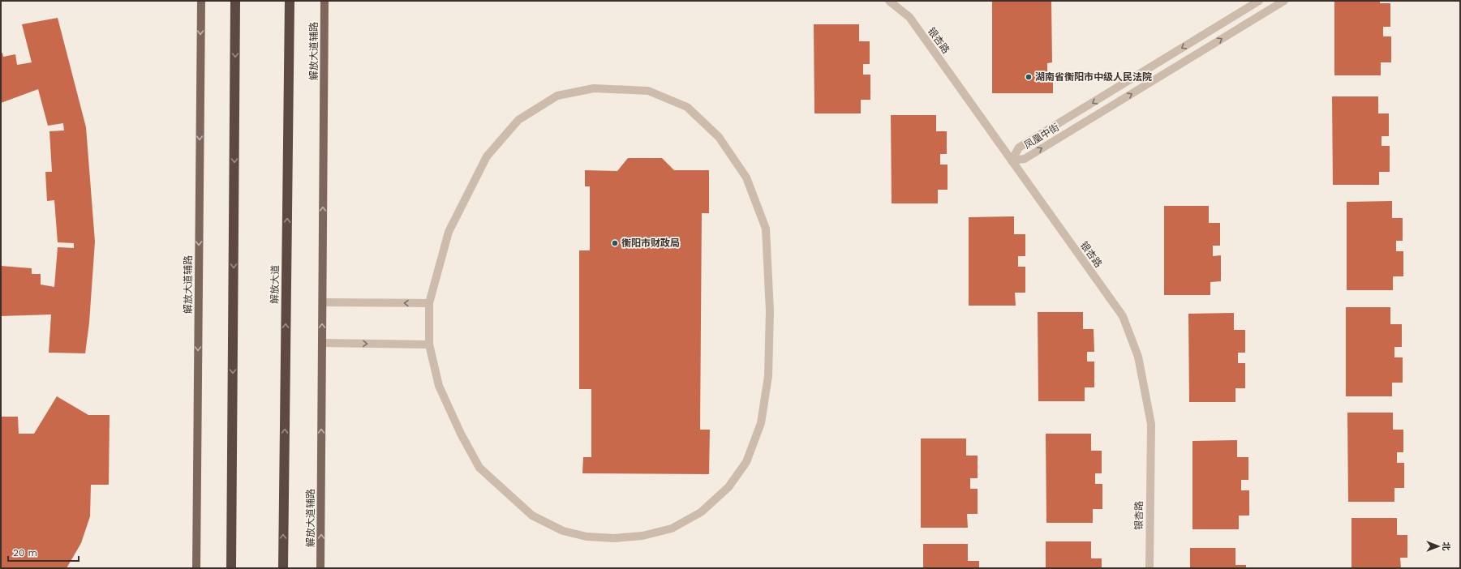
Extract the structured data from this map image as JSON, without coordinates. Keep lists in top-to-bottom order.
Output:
{
  "streets": {
    "highway": ["解放大道"],
    "main road": ["解放大道辅路"],
    "street": ["银杏路", "凤凰中街"]
  },
  "crossings": [
    ["银杏路", "凤凰中街"]
  ],
  "places": ["湖南省衡阳市中级人民法院", "衡阳市财政局"],
  "scale_bar": "20 m",
  "north": "right"
}
